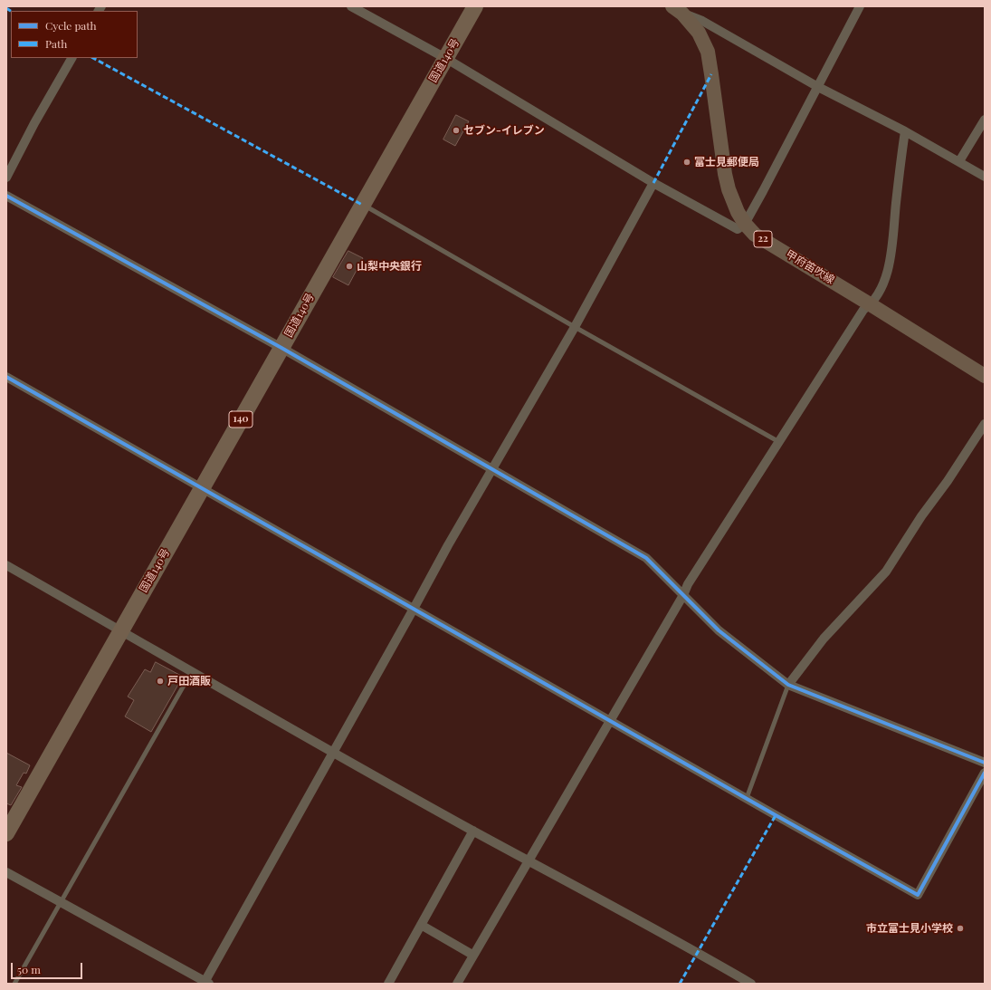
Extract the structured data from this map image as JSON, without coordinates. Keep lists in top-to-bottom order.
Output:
{
  "streets": {
    "highway": ["国道140号", "140"],
    "main road": ["22", "甲府笛吹線"]
  },
  "places": [
    "セブン-イレブン",
    "富士見郵便局",
    "山梨中央銀行",
    "戸田酒販",
    "市立富士見小学校"
  ],
  "legend": ["Cycle path", "Path"],
  "scale_bar": "50 m"
}
